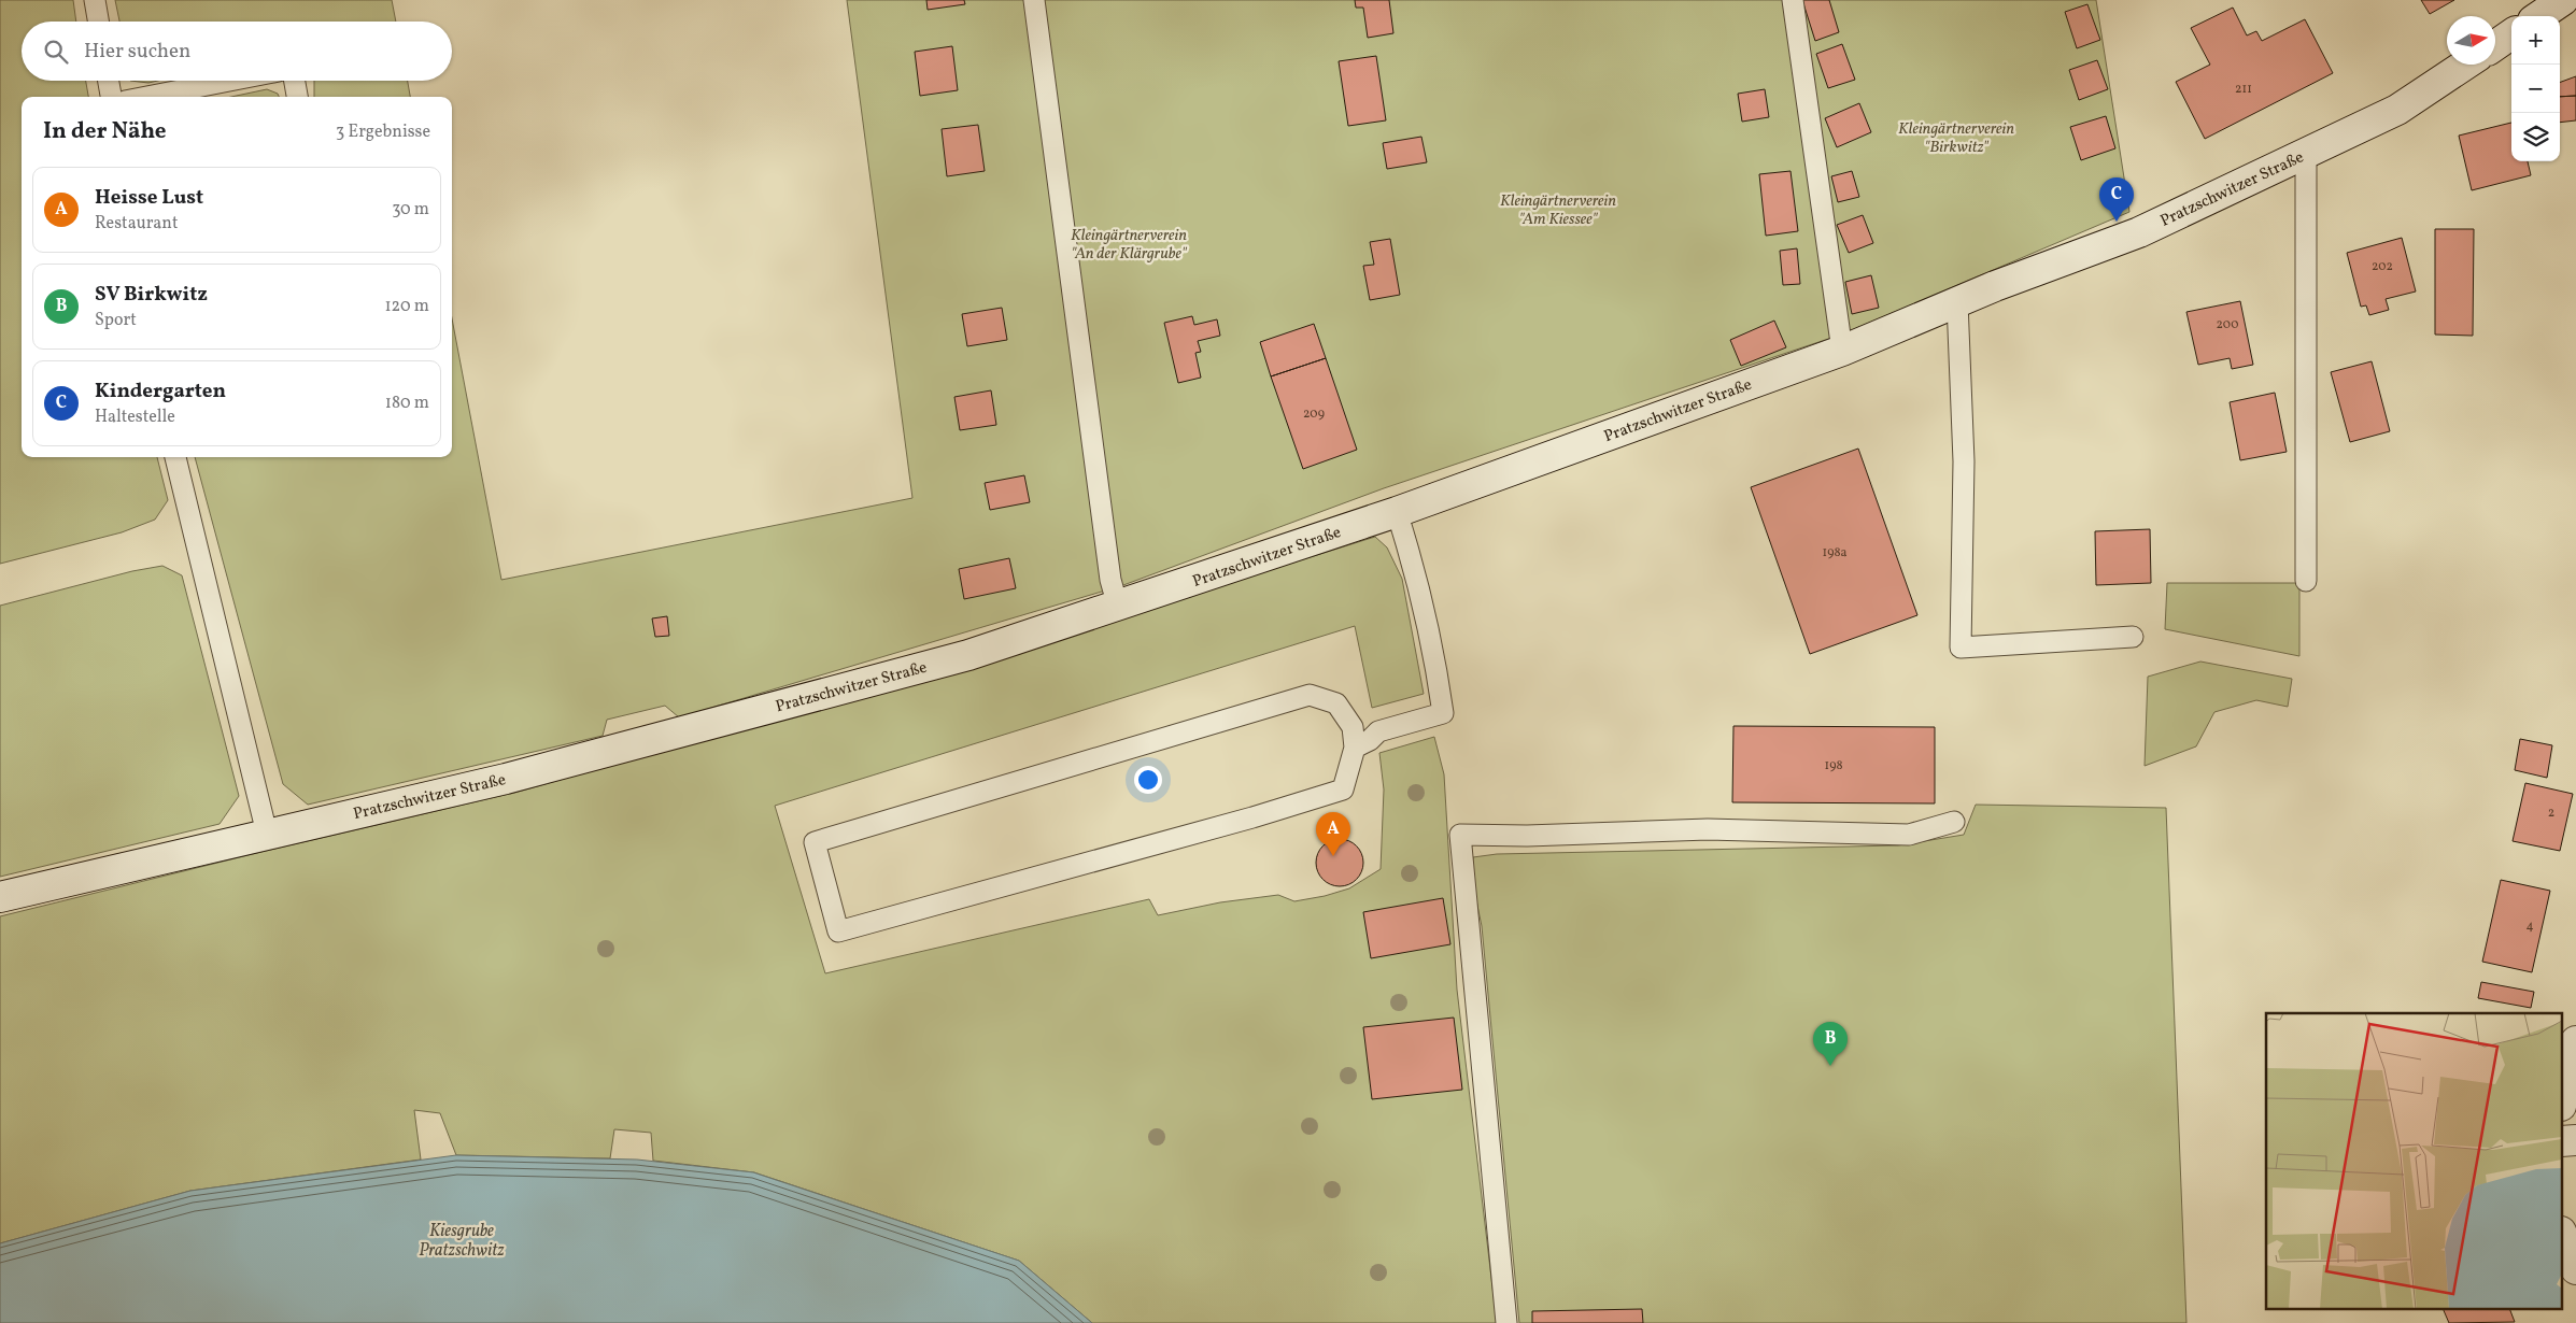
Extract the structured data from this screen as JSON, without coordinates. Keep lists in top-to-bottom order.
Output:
{
  "streets": {
    "street": ["Pratzschwitzer Straße"]
  },
  "water": ["Kiesgrube Pratzschwitz"],
  "parks": ["Kleingärtnerverein \"Birkwitz\"", "Kleingärtnerverein \"Am Kiessee\"", "Kleingärtnerverein \"An der Klärgrube\""],
  "house_numbers": [
    "211",
    "202",
    "200",
    "209",
    "198a",
    "198",
    "2",
    "4"
  ],
  "north": "right",
  "page": {
    "map_buttons": ["+", "−"],
    "search": "Hier suchen",
    "heading": ["In der Nähe", "3 Ergebnisse"],
    "list": [
      {
        "mark": "A",
        "name": "Heisse Lust",
        "note": "Restaurant",
        "value": "30 m"
      },
      {
        "mark": "B",
        "name": "SV Birkwitz",
        "note": "Sport",
        "value": "120 m"
      },
      {
        "mark": "C",
        "name": "Kindergarten",
        "note": "Haltestelle",
        "value": "180 m"
      }
    ],
    "pins": ["C", "A", "B"]
  }
}
